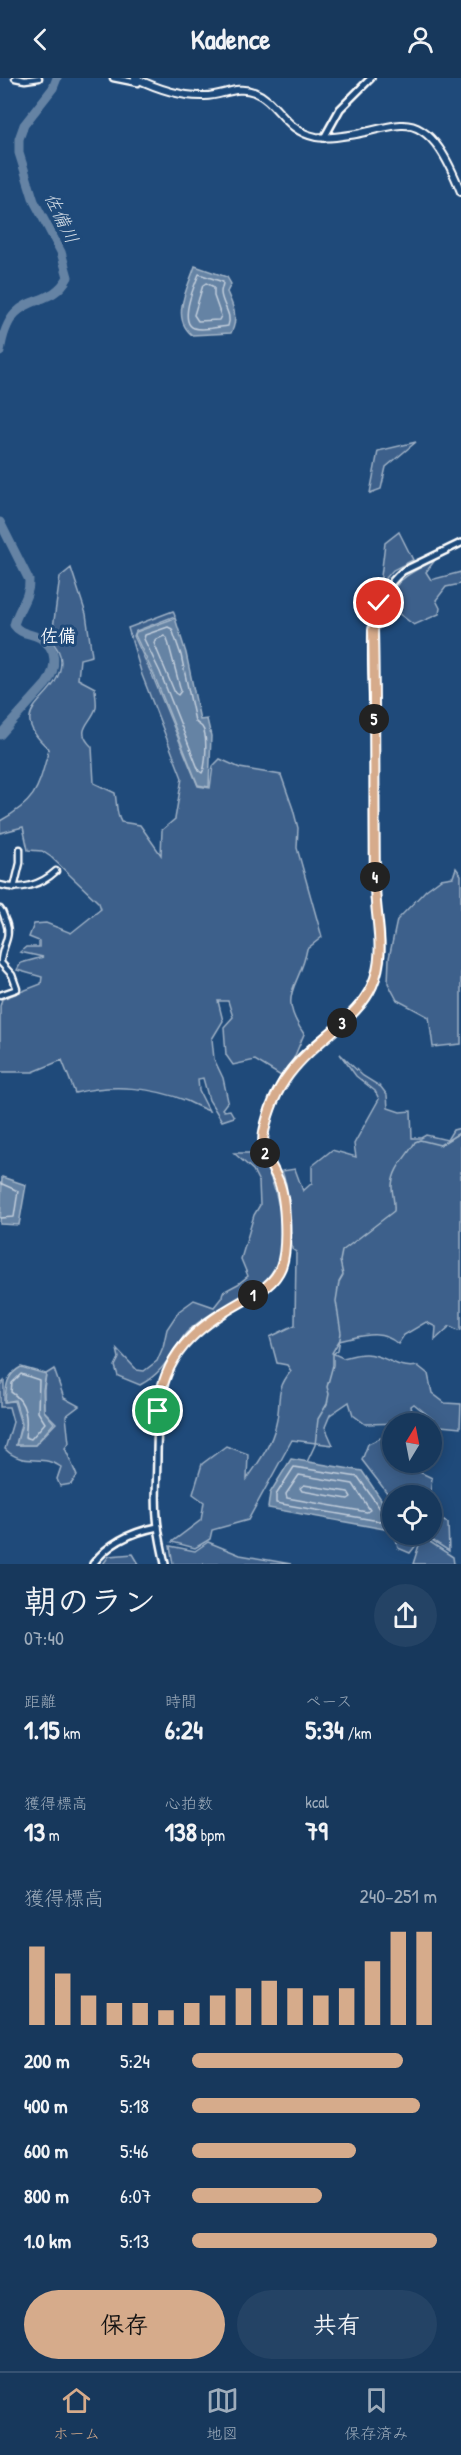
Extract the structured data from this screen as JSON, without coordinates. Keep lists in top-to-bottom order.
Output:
{
  "districts": ["佐備"],
  "water": ["佐備川"],
  "north": "top",
  "page": {
    "header": "Kadence",
    "pins": [
      "5",
      "4",
      "3",
      "2",
      "1"
    ],
    "heading": ["朝のラン", "07:40"],
    "stats": [
      ["距離", "1.15 km"],
      ["時間", "6:24"],
      ["ペース", "5:34 /km"],
      ["獲得標高", "13 m"],
      ["心拍数", "138 bpm"],
      ["kcal", "79"]
    ],
    "chart": ["獲得標高", "240–251 m"],
    "list": [
      {
        "name": "200 m",
        "note": "5:24"
      },
      {
        "name": "400 m",
        "note": "5:18"
      },
      {
        "name": "600 m",
        "note": "5:46"
      },
      {
        "name": "800 m",
        "note": "6:07"
      },
      {
        "name": "1.0 km",
        "note": "5:13"
      }
    ],
    "buttons": ["保存", "共有"],
    "tabs": ["ホーム", "地図", "保存済み"]
  }
}
